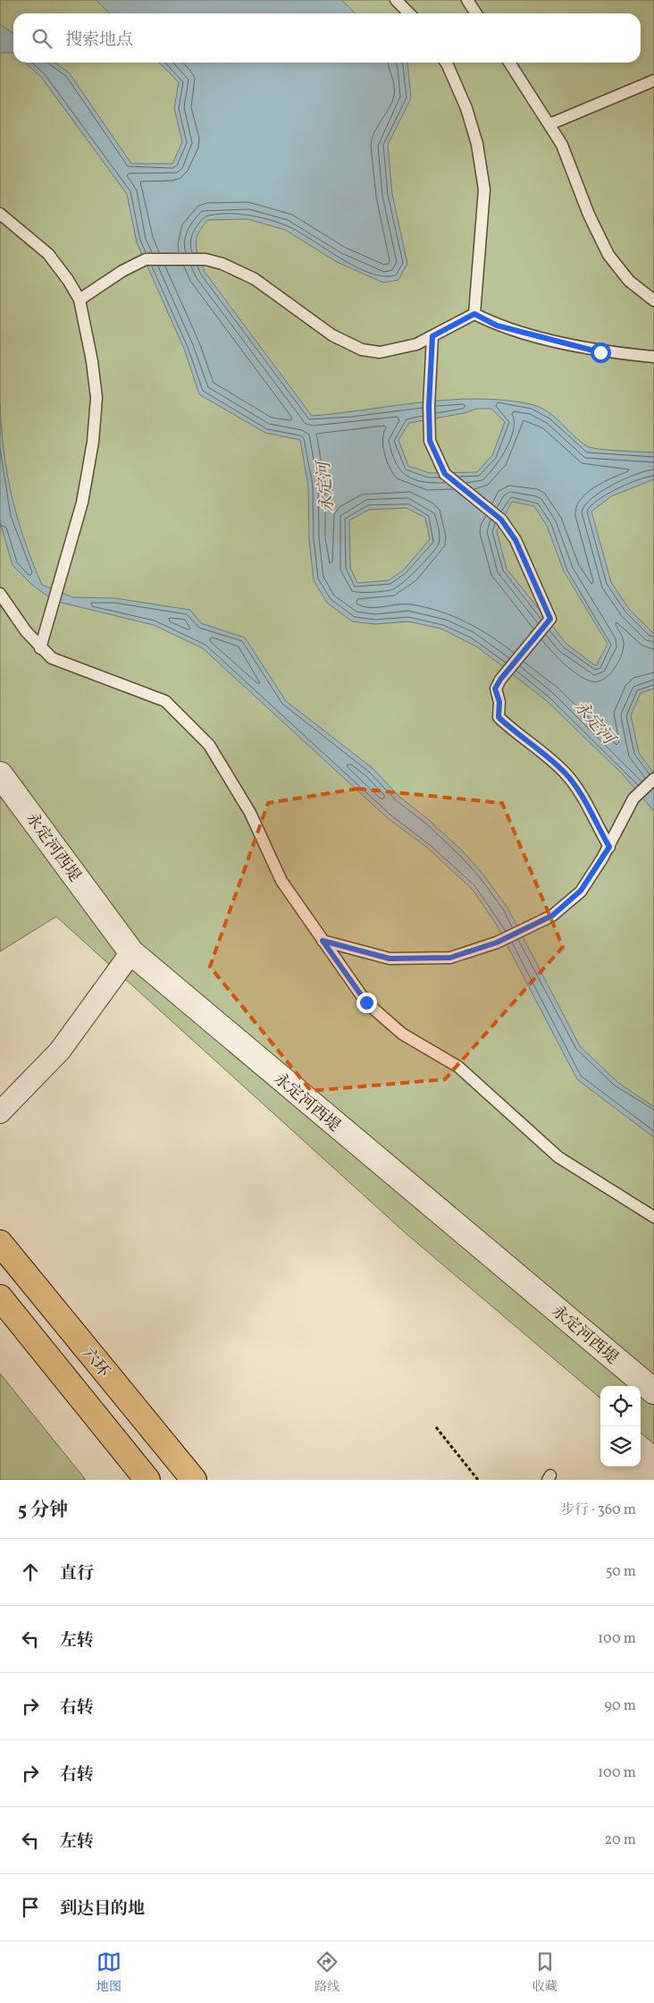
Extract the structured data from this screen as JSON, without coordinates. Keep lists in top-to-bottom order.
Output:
{
  "streets": {
    "highway": ["六环"],
    "street": ["永定河西堤"]
  },
  "water": ["永定河"],
  "page": {
    "search": "搜索地点",
    "heading": ["5 分钟", "步行 · 360 m"],
    "list": [
      ["直行", "50 m"],
      ["左转", "100 m"],
      ["右转", "90 m"],
      ["右转", "100 m"],
      ["左转", "20 m"],
      "到达目的地"
    ],
    "nav": ["地图", "路线", "收藏"]
  }
}
